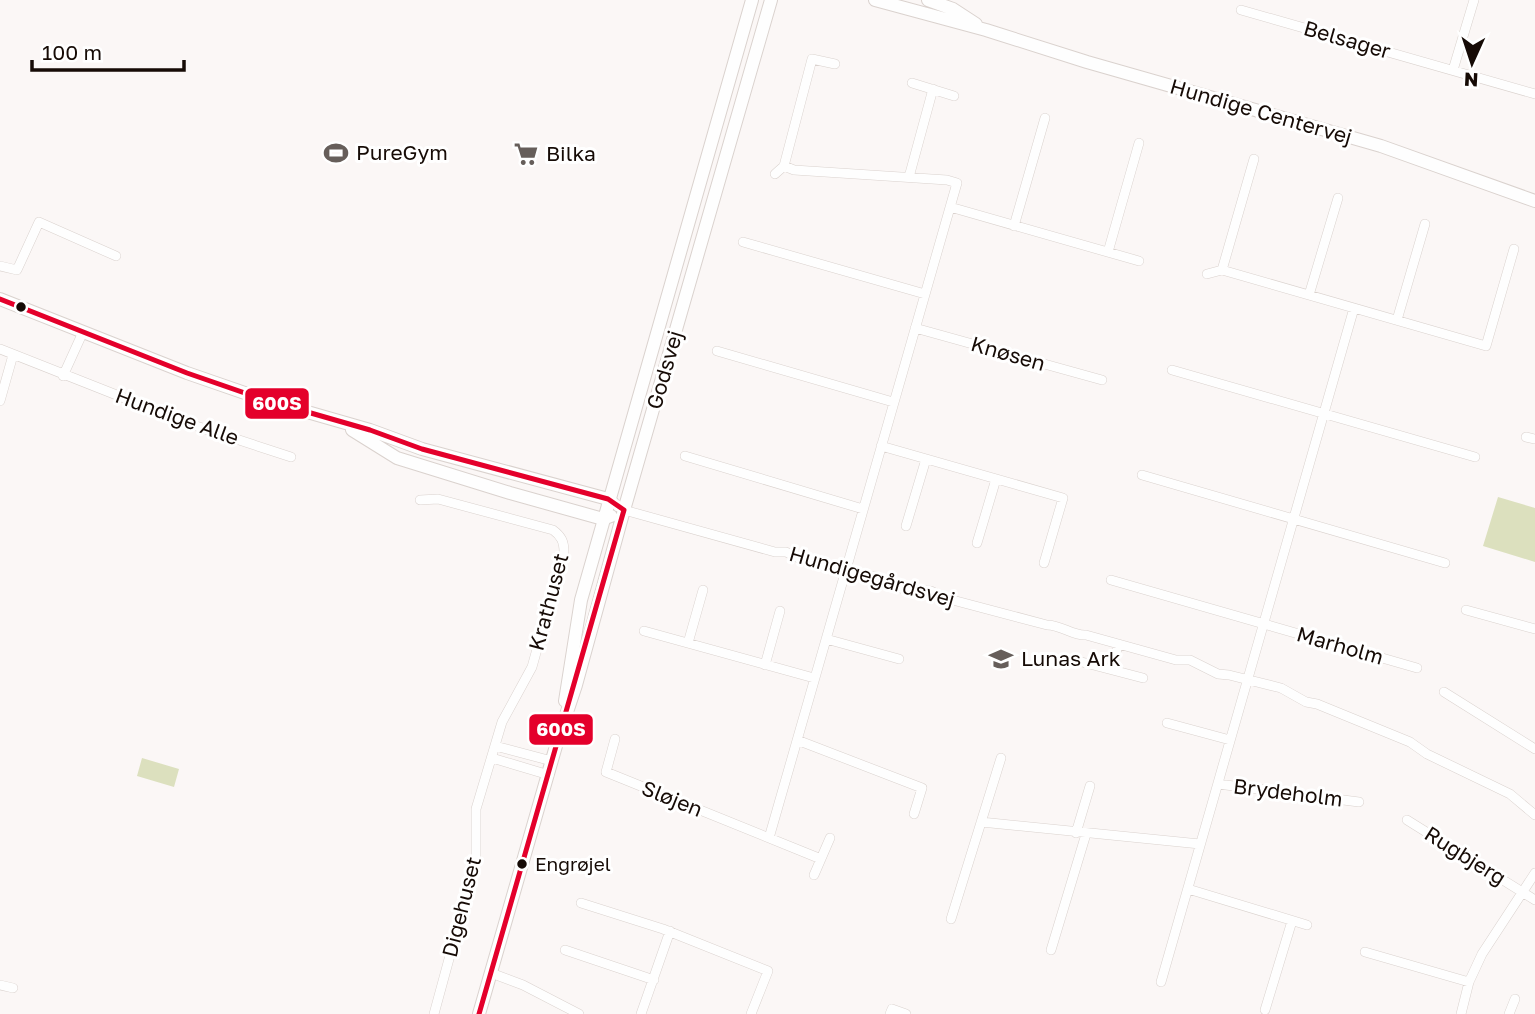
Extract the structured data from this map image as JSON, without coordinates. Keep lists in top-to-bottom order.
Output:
{
  "streets": {
    "street": [
      "Belsager",
      "Hundige Centervej",
      "Knøsen",
      "Godsvej",
      "Hundige Alle",
      "Hundigegårdsvej",
      "Krathuset",
      "Marholm",
      "Brydeholm",
      "Sløjen",
      "Rugbjerg",
      "Digehuset"
    ]
  },
  "crossings": [
    ["Godsvej", "Hundigegårdsvej"],
    ["Hundigegårdsvej", "Brydeholm"],
    ["Krathuset", "Digehuset"]
  ],
  "places": {
    "sports": ["PureGym"],
    "supermarket": ["Bilka"],
    "school or university": ["Lunas Ark"],
    "other": ["Engrøjel"]
  },
  "lines": ["transit line 600S"],
  "scale_bar": "100 m",
  "north": "bottom"
}
